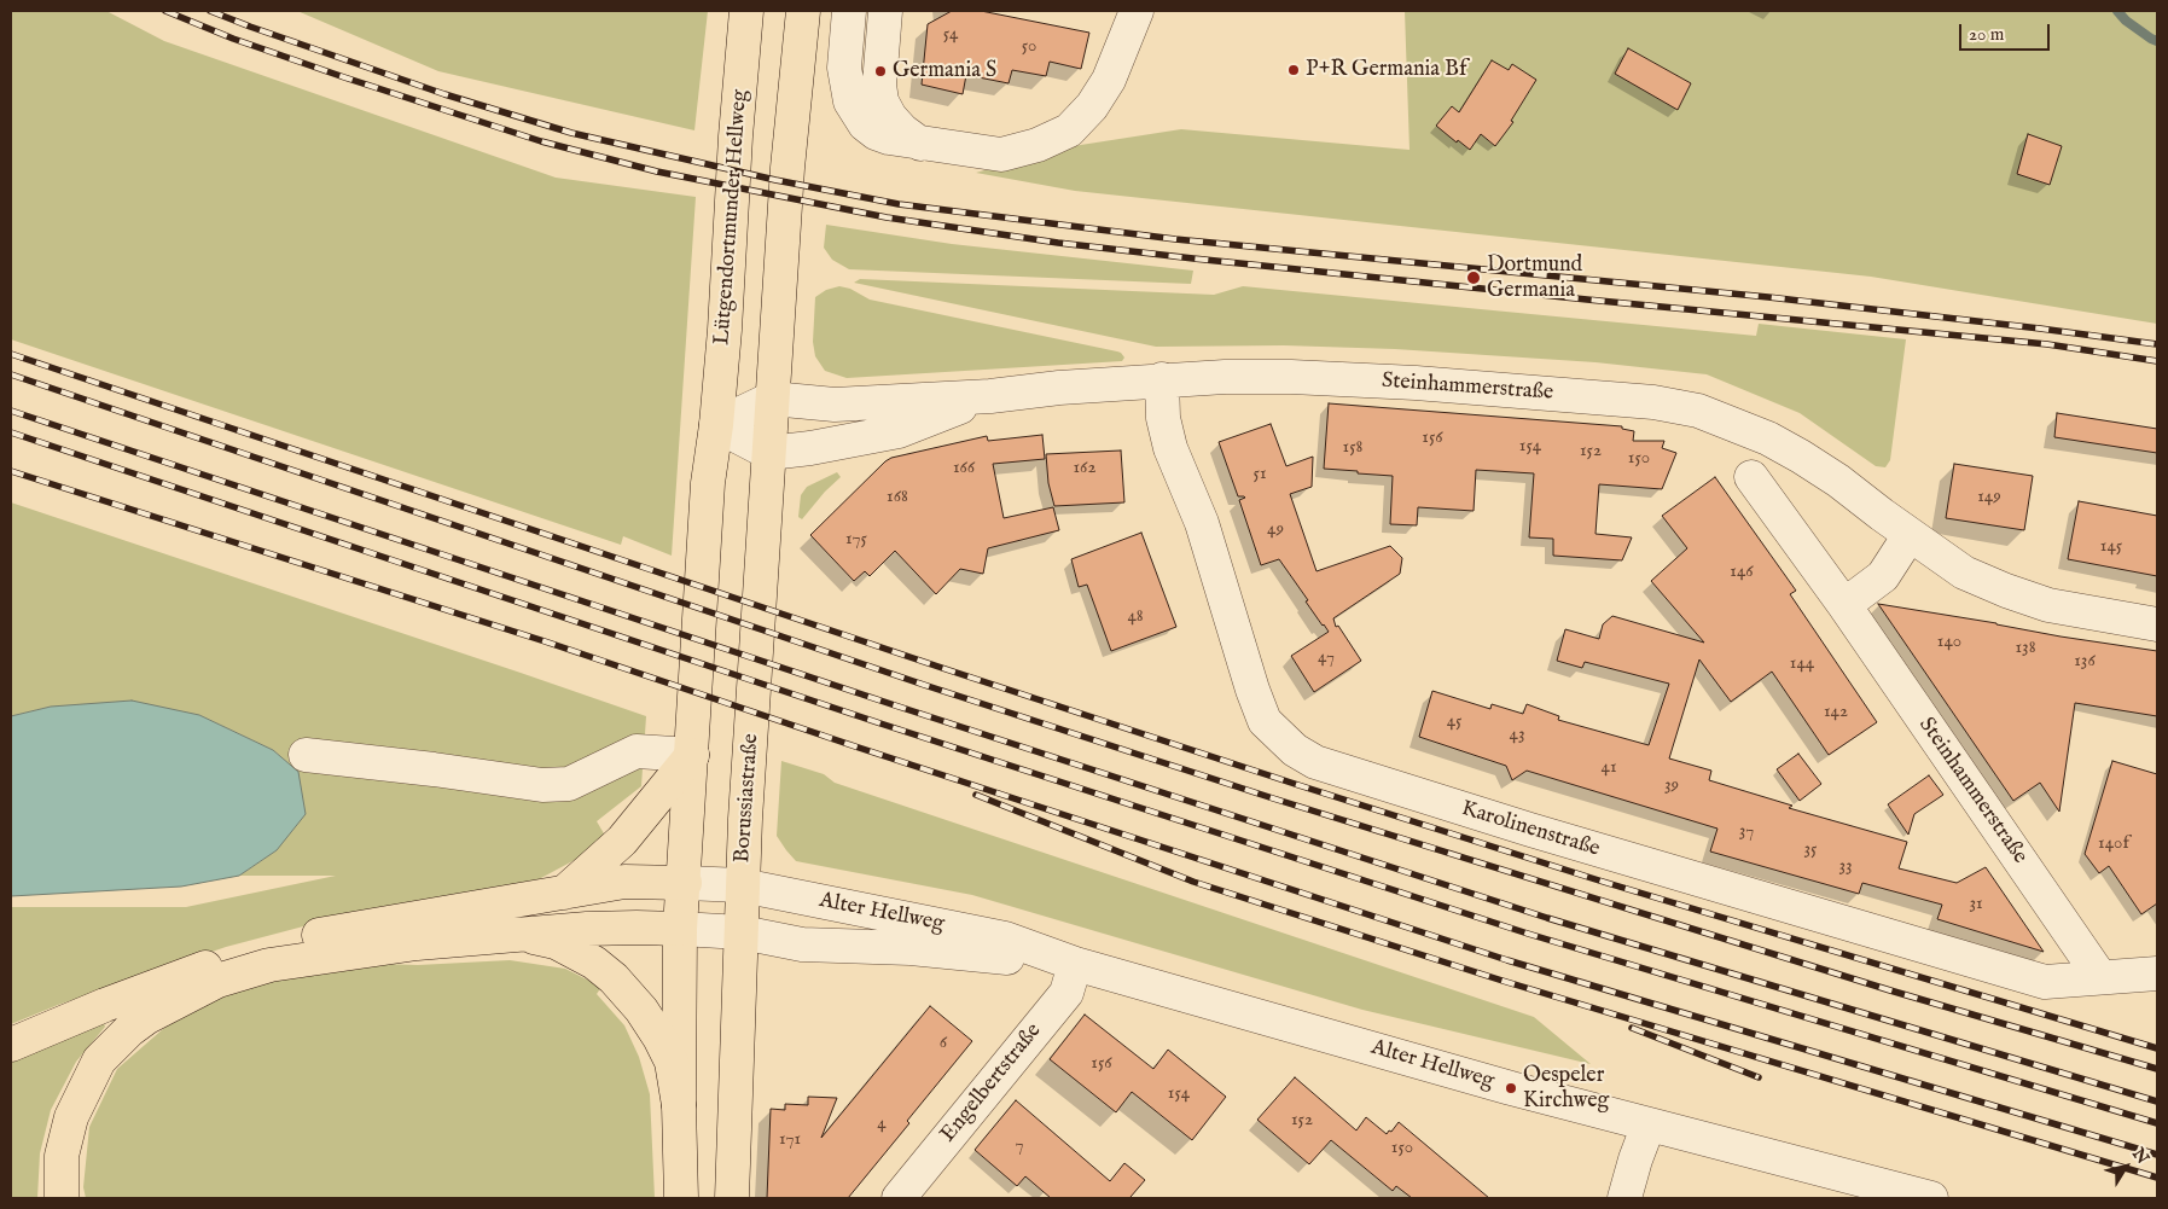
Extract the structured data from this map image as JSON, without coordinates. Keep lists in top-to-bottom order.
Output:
{
  "streets": {
    "main road": ["Lütgendortmunder Hellweg", "Borussiastraße"],
    "street": [
      "Steinhammerstraße",
      "Karolinenstraße",
      "Alter Hellweg",
      "Engelbertstraße"
    ]
  },
  "crossings": [
    ["Steinhammerstraße", "Borussiastraße"],
    ["Steinhammerstraße", "Karolinenstraße"],
    ["Borussiastraße", "Alter Hellweg"],
    ["Alter Hellweg", "Engelbertstraße"]
  ],
  "places": [
    "P+R Germania Bf",
    "Germania S",
    "Dortmund Germania",
    "Oespeler Kirchweg"
  ],
  "house_numbers": [
    "54",
    "50",
    "156",
    "154",
    "158",
    "152",
    "150",
    "166",
    "162",
    "51",
    "168",
    "149",
    "49",
    "175",
    "145",
    "146",
    "48",
    "140",
    "138",
    "47",
    "136",
    "144",
    "142",
    "45",
    "43",
    "41",
    "39",
    "37",
    "140f",
    "35",
    "33",
    "31",
    "6",
    "156",
    "154",
    "152",
    "4",
    "171",
    "7",
    "150"
  ],
  "scale_bar": "20 m",
  "north": "top right"
}
